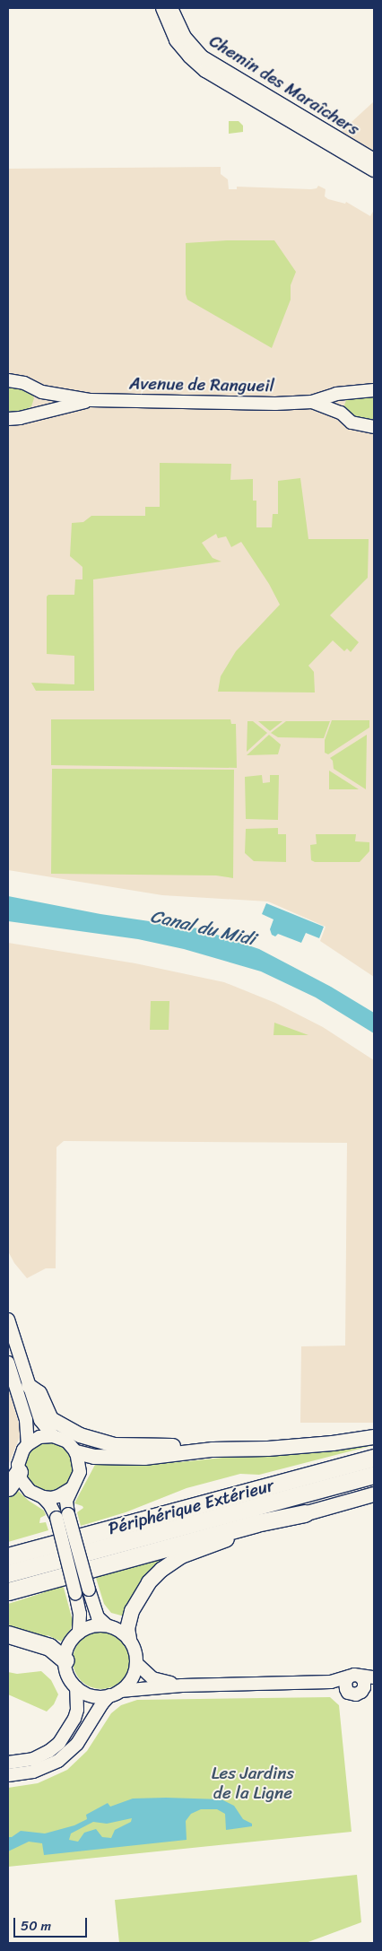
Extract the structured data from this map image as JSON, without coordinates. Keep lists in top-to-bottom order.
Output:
{
  "streets": {
    "highway": ["Périphérique Extérieur"],
    "street": ["Chemin des Maraîchers", "Avenue de Rangueil"]
  },
  "water": ["Canal du Midi"],
  "parks": ["Les Jardins de la Ligne"],
  "scale_bar": "50 m"
}
